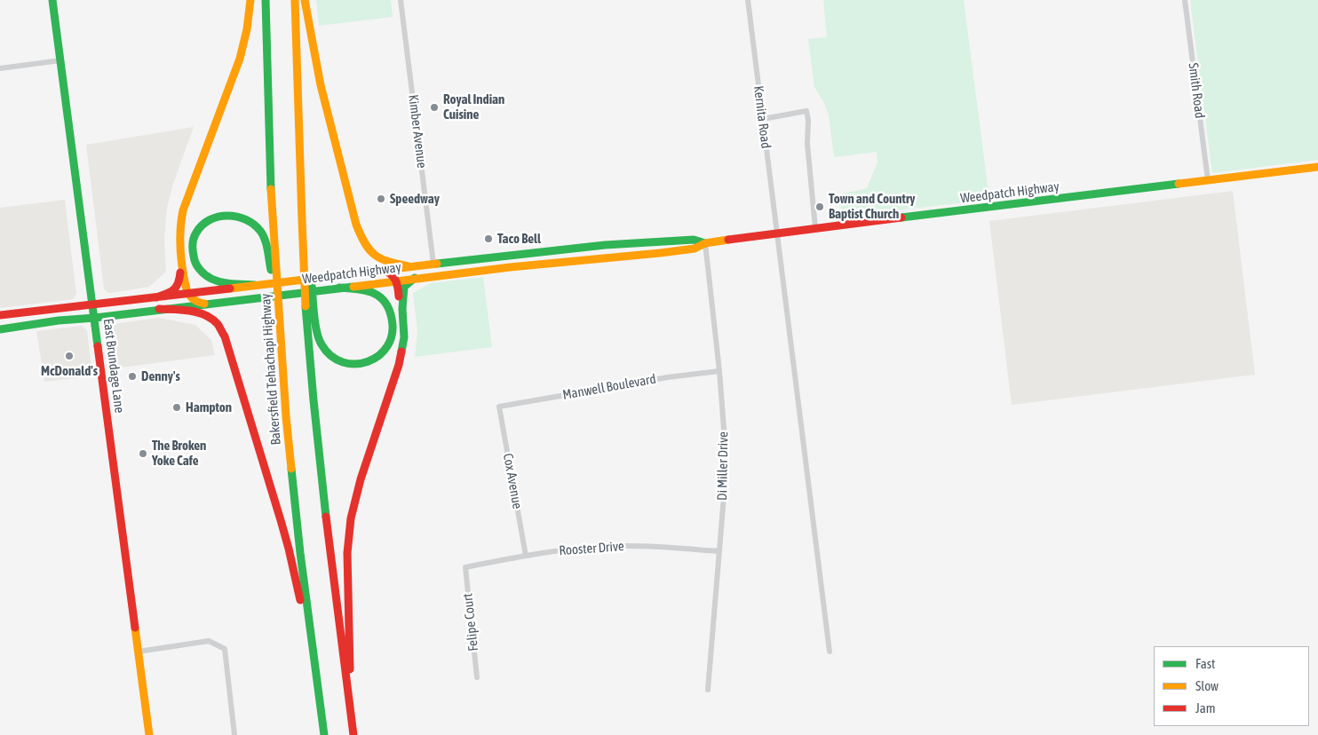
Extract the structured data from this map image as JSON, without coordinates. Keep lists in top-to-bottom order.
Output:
{
  "streets": {
    "main road": ["Weedpatch Highway", "East Brundage Lane", "Bakersfield Tehachapi Highway"],
    "street": [
      "Smith Road",
      "Kernita Road",
      "Kimber Avenue",
      "Manwell Boulevard",
      "Di Miller Drive",
      "Cox Avenue",
      "Rooster Drive",
      "Felipe Court"
    ]
  },
  "crossings": [
    ["Smith Road", "Weedpatch Highway"],
    ["Kernita Road", "Weedpatch Highway"],
    ["Kimber Avenue", "Weedpatch Highway"],
    ["Weedpatch Highway", "East Brundage Lane"],
    ["Weedpatch Highway", "Di Miller Drive"],
    ["Manwell Boulevard", "Di Miller Drive"],
    ["Manwell Boulevard", "Cox Avenue"],
    ["Di Miller Drive", "Rooster Drive"],
    ["Cox Avenue", "Rooster Drive"],
    ["Rooster Drive", "Felipe Court"]
  ],
  "places": [
    "Royal Indian Cuisine",
    "Speedway",
    "Town and Country Baptist Church",
    "Taco Bell",
    "McDonald's",
    "Denny's",
    "Hampton",
    "The Broken Yoke Cafe"
  ],
  "legend": ["Fast", "Slow", "Jam"]
}
